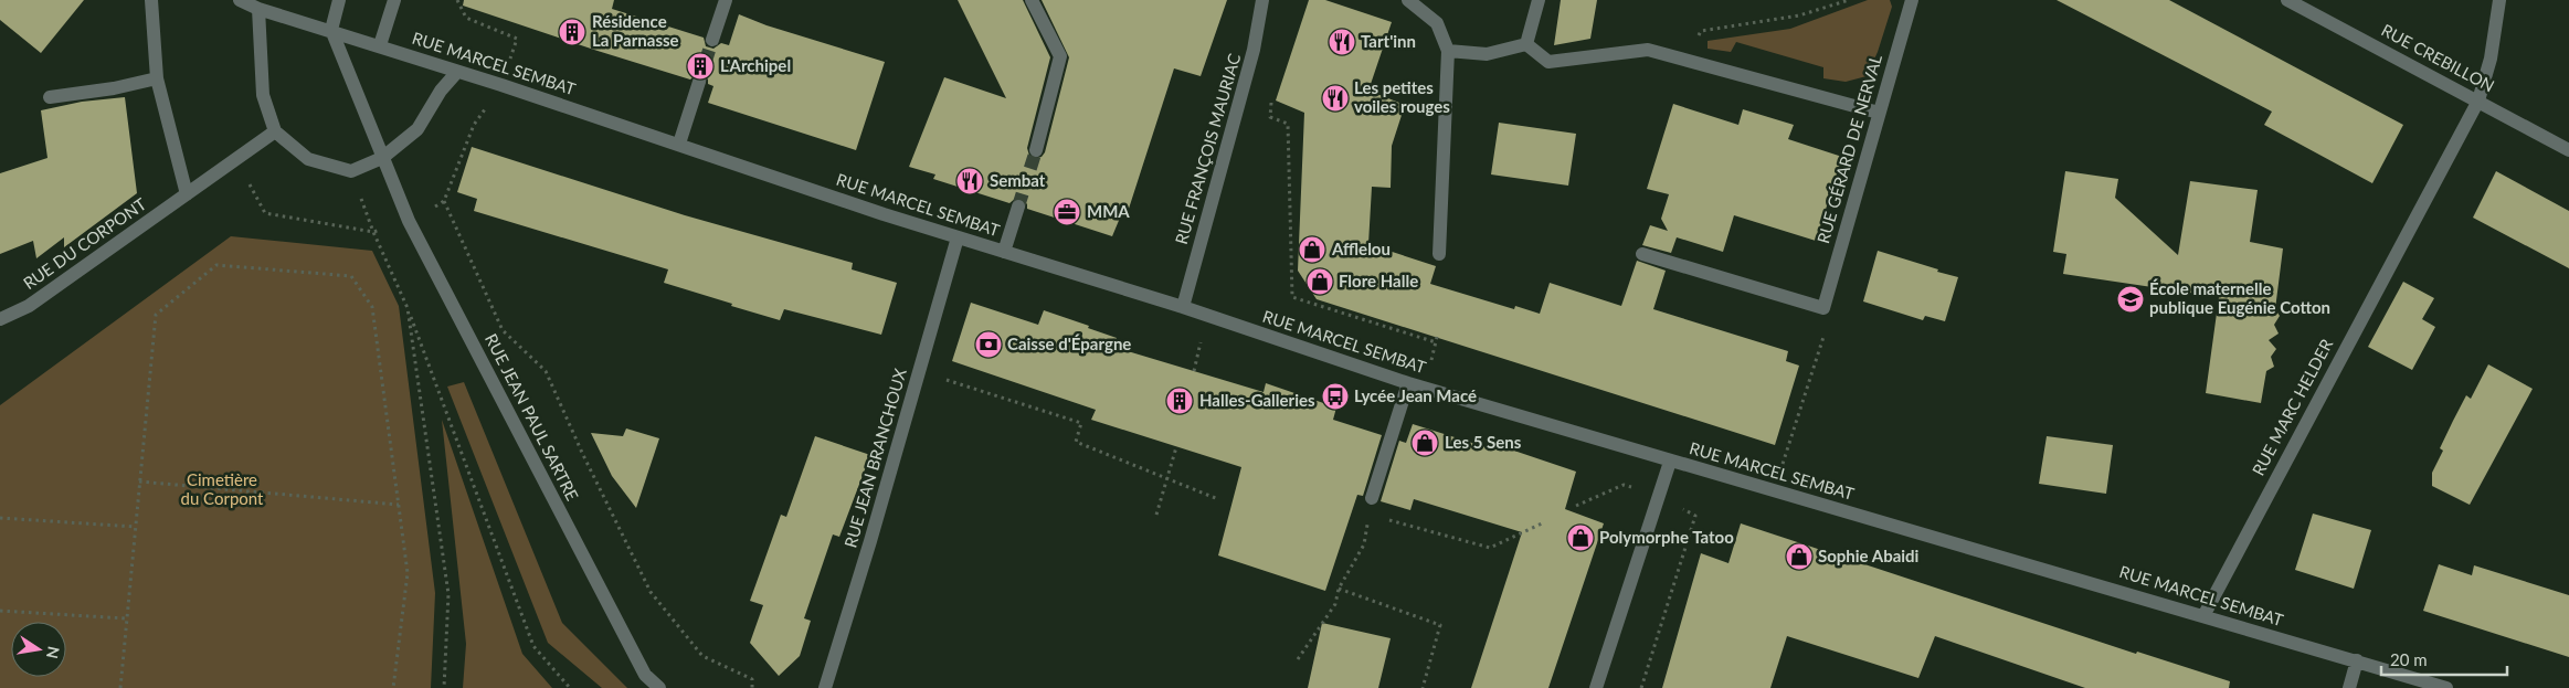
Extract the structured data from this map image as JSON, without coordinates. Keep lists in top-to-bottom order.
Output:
{
  "streets": {
    "street": [
      "RUE CREBILLON",
      "RUE MARCEL SEMBAT",
      "RUE FRANÇOIS MAURIAC",
      "RUE GÉRARD DE NERVAL",
      "RUE DU CORPONT",
      "RUE MARC HELDER",
      "RUE JEAN PAUL SARTRE",
      "RUE JEAN BRANCHOUX"
    ]
  },
  "crossings": [
    ["RUE CREBILLON", "RUE MARC HELDER"],
    ["RUE MARCEL SEMBAT", "RUE FRANÇOIS MAURIAC"],
    ["RUE MARCEL SEMBAT", "RUE MARC HELDER"],
    ["RUE MARCEL SEMBAT", "RUE JEAN PAUL SARTRE"],
    ["RUE MARCEL SEMBAT", "RUE JEAN BRANCHOUX"]
  ],
  "parks": ["Cimetière du Corpont"],
  "places": {
    "building": ["Résidence La Parnasse", "L'Archipel", "Halles-Galleries"],
    "restaurant": ["Tart'inn", "Les petites voiles rouges", "Sembat"],
    "office": ["MMA"],
    "shop": [
      "Afflelou",
      "Flore Halle",
      "Les 5 Sens",
      "Polymorphe Tatoo",
      "Sophie Abaidi"
    ],
    "school or university": ["École maternelle publique Eugénie Cotton"],
    "bank": ["Caisse d'Épargne"],
    "bus stop": ["Lycée Jean Macé"]
  },
  "scale_bar": "20 m",
  "north": "right"
}
